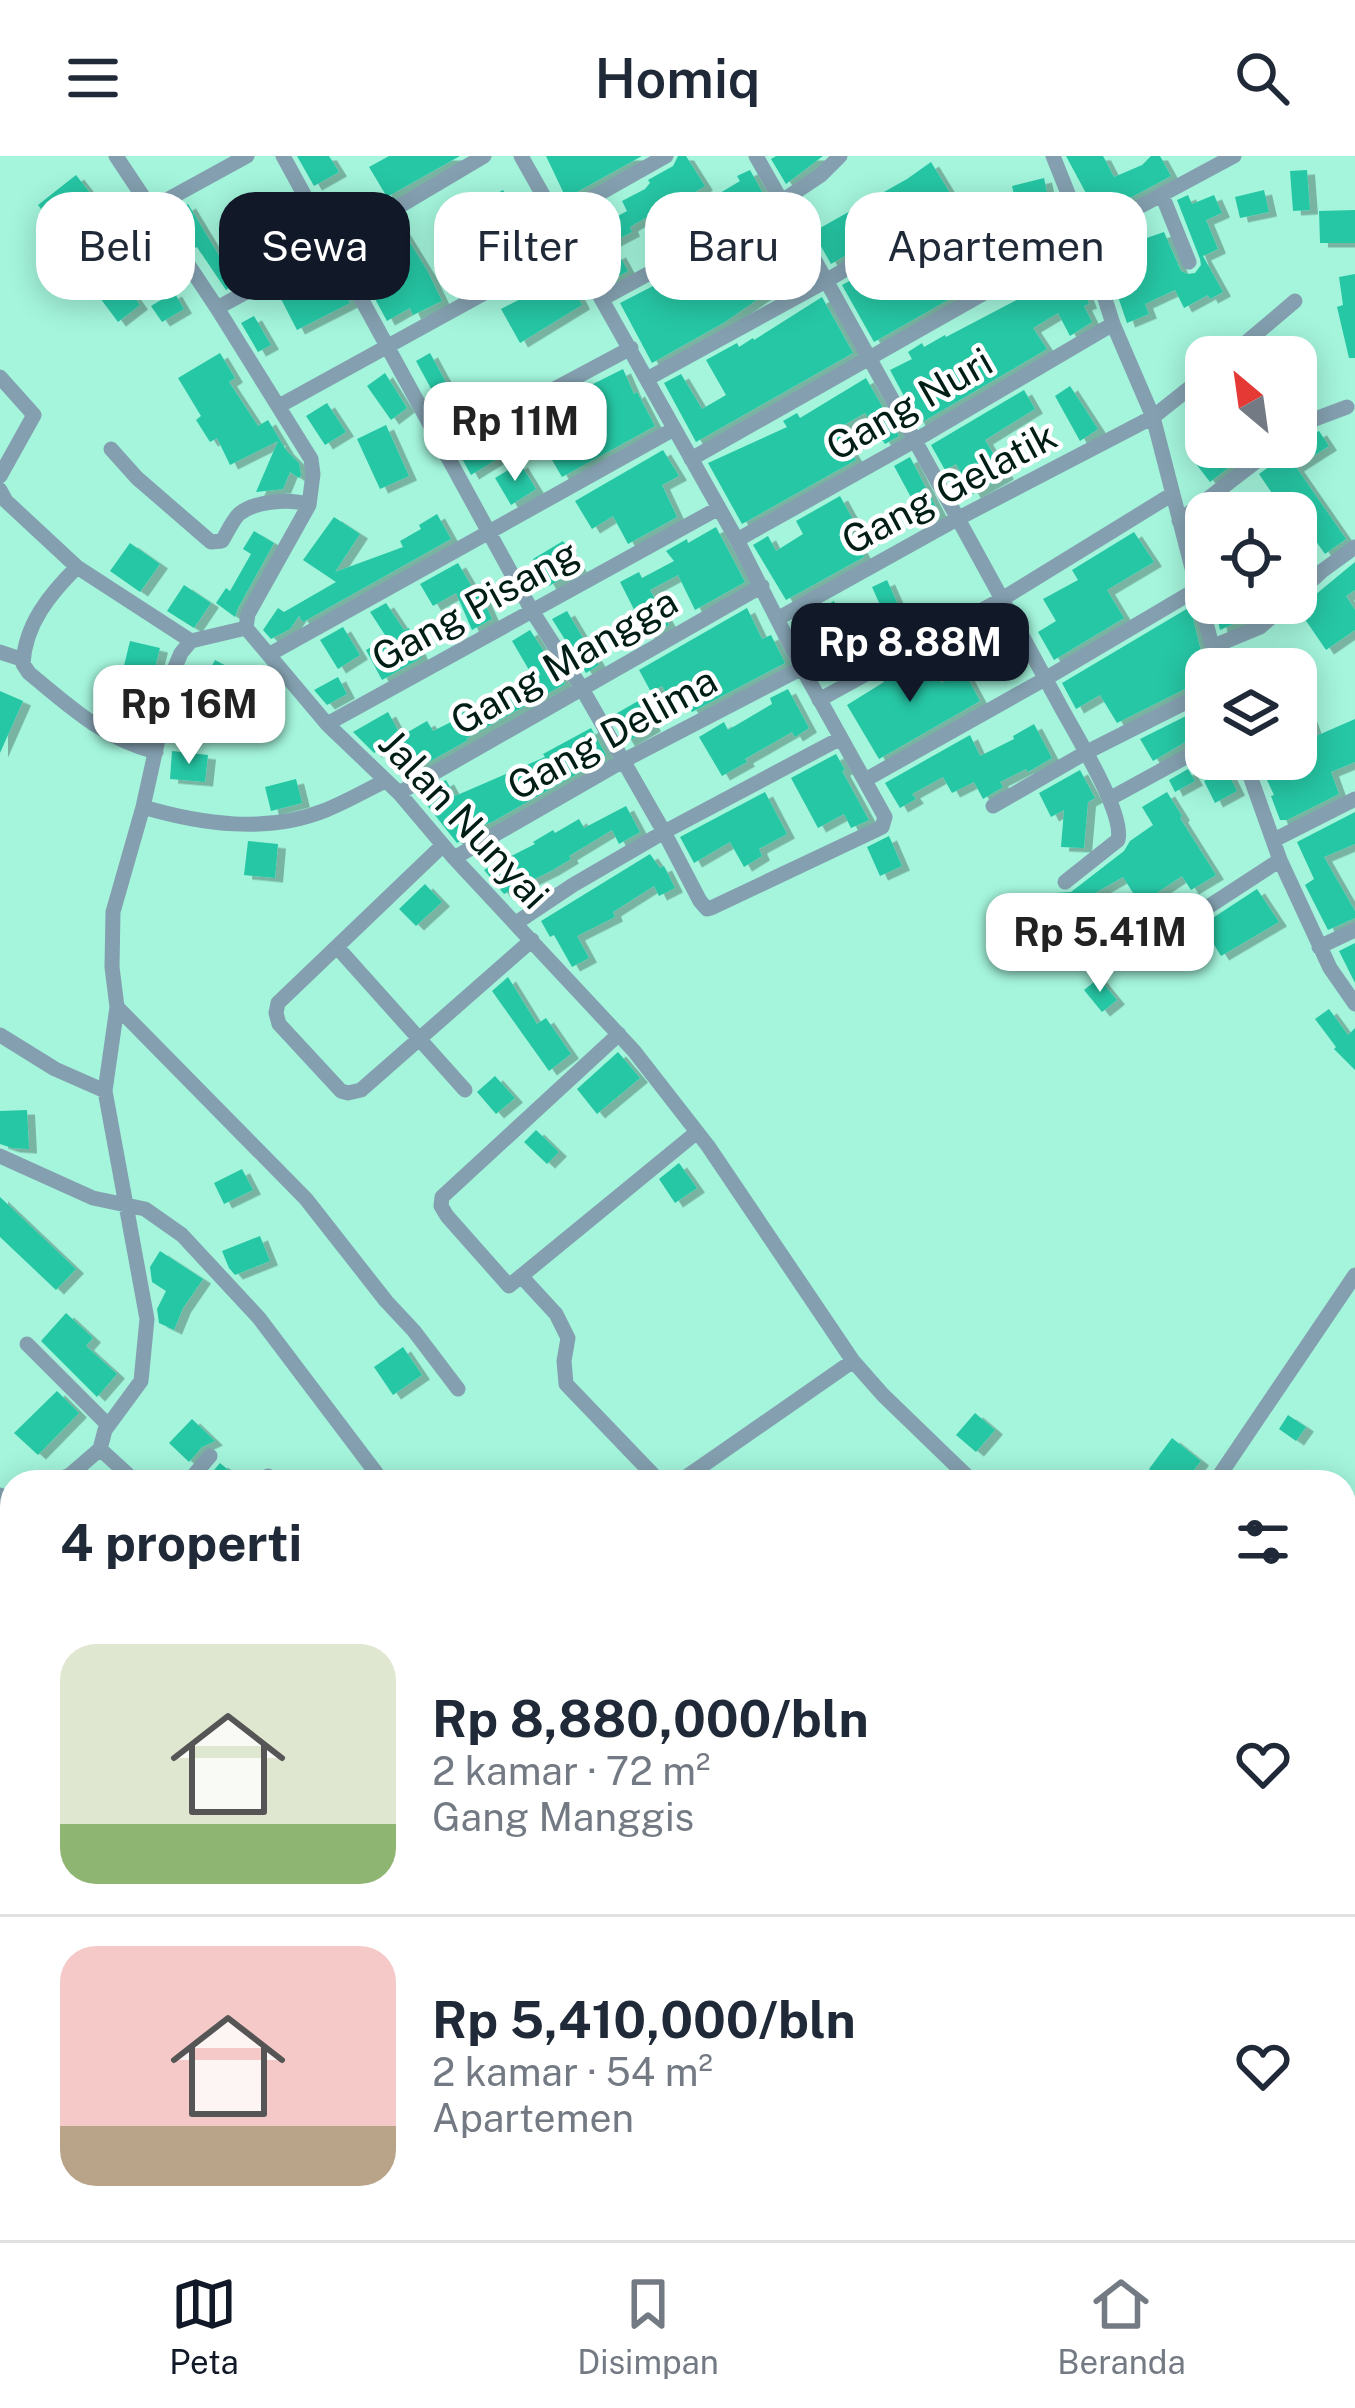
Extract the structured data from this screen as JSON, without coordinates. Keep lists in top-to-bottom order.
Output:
{
  "streets": {
    "street": [
      "Gang Nuri",
      "Gang Gelatik",
      "Gang Pisang",
      "Gang Mangga",
      "Gang Delima",
      "Jalan Nunyai"
    ]
  },
  "crossings": [
    ["Gang Pisang", "Jalan Nunyai"],
    ["Gang Mangga", "Jalan Nunyai"],
    ["Gang Delima", "Jalan Nunyai"]
  ],
  "north": "top left",
  "page": {
    "header": "Homiq",
    "chip": [
      "Beli",
      "Sewa",
      "Filter",
      "Baru",
      "Apartemen"
    ],
    "price": [
      "Rp 11M",
      "Rp 8.88M",
      "Rp 16M",
      "Rp 5.41M"
    ],
    "heading": "4 properti",
    "list": [
      {
        "name": "Rp 8,880,000/bln",
        "note": "2 kamar · 72 m² · Gang Manggis"
      },
      {
        "name": "Rp 5,410,000/bln",
        "note": "2 kamar · 54 m² · Apartemen"
      }
    ],
    "tabs": ["Peta", "Disimpan", "Beranda"]
  }
}
